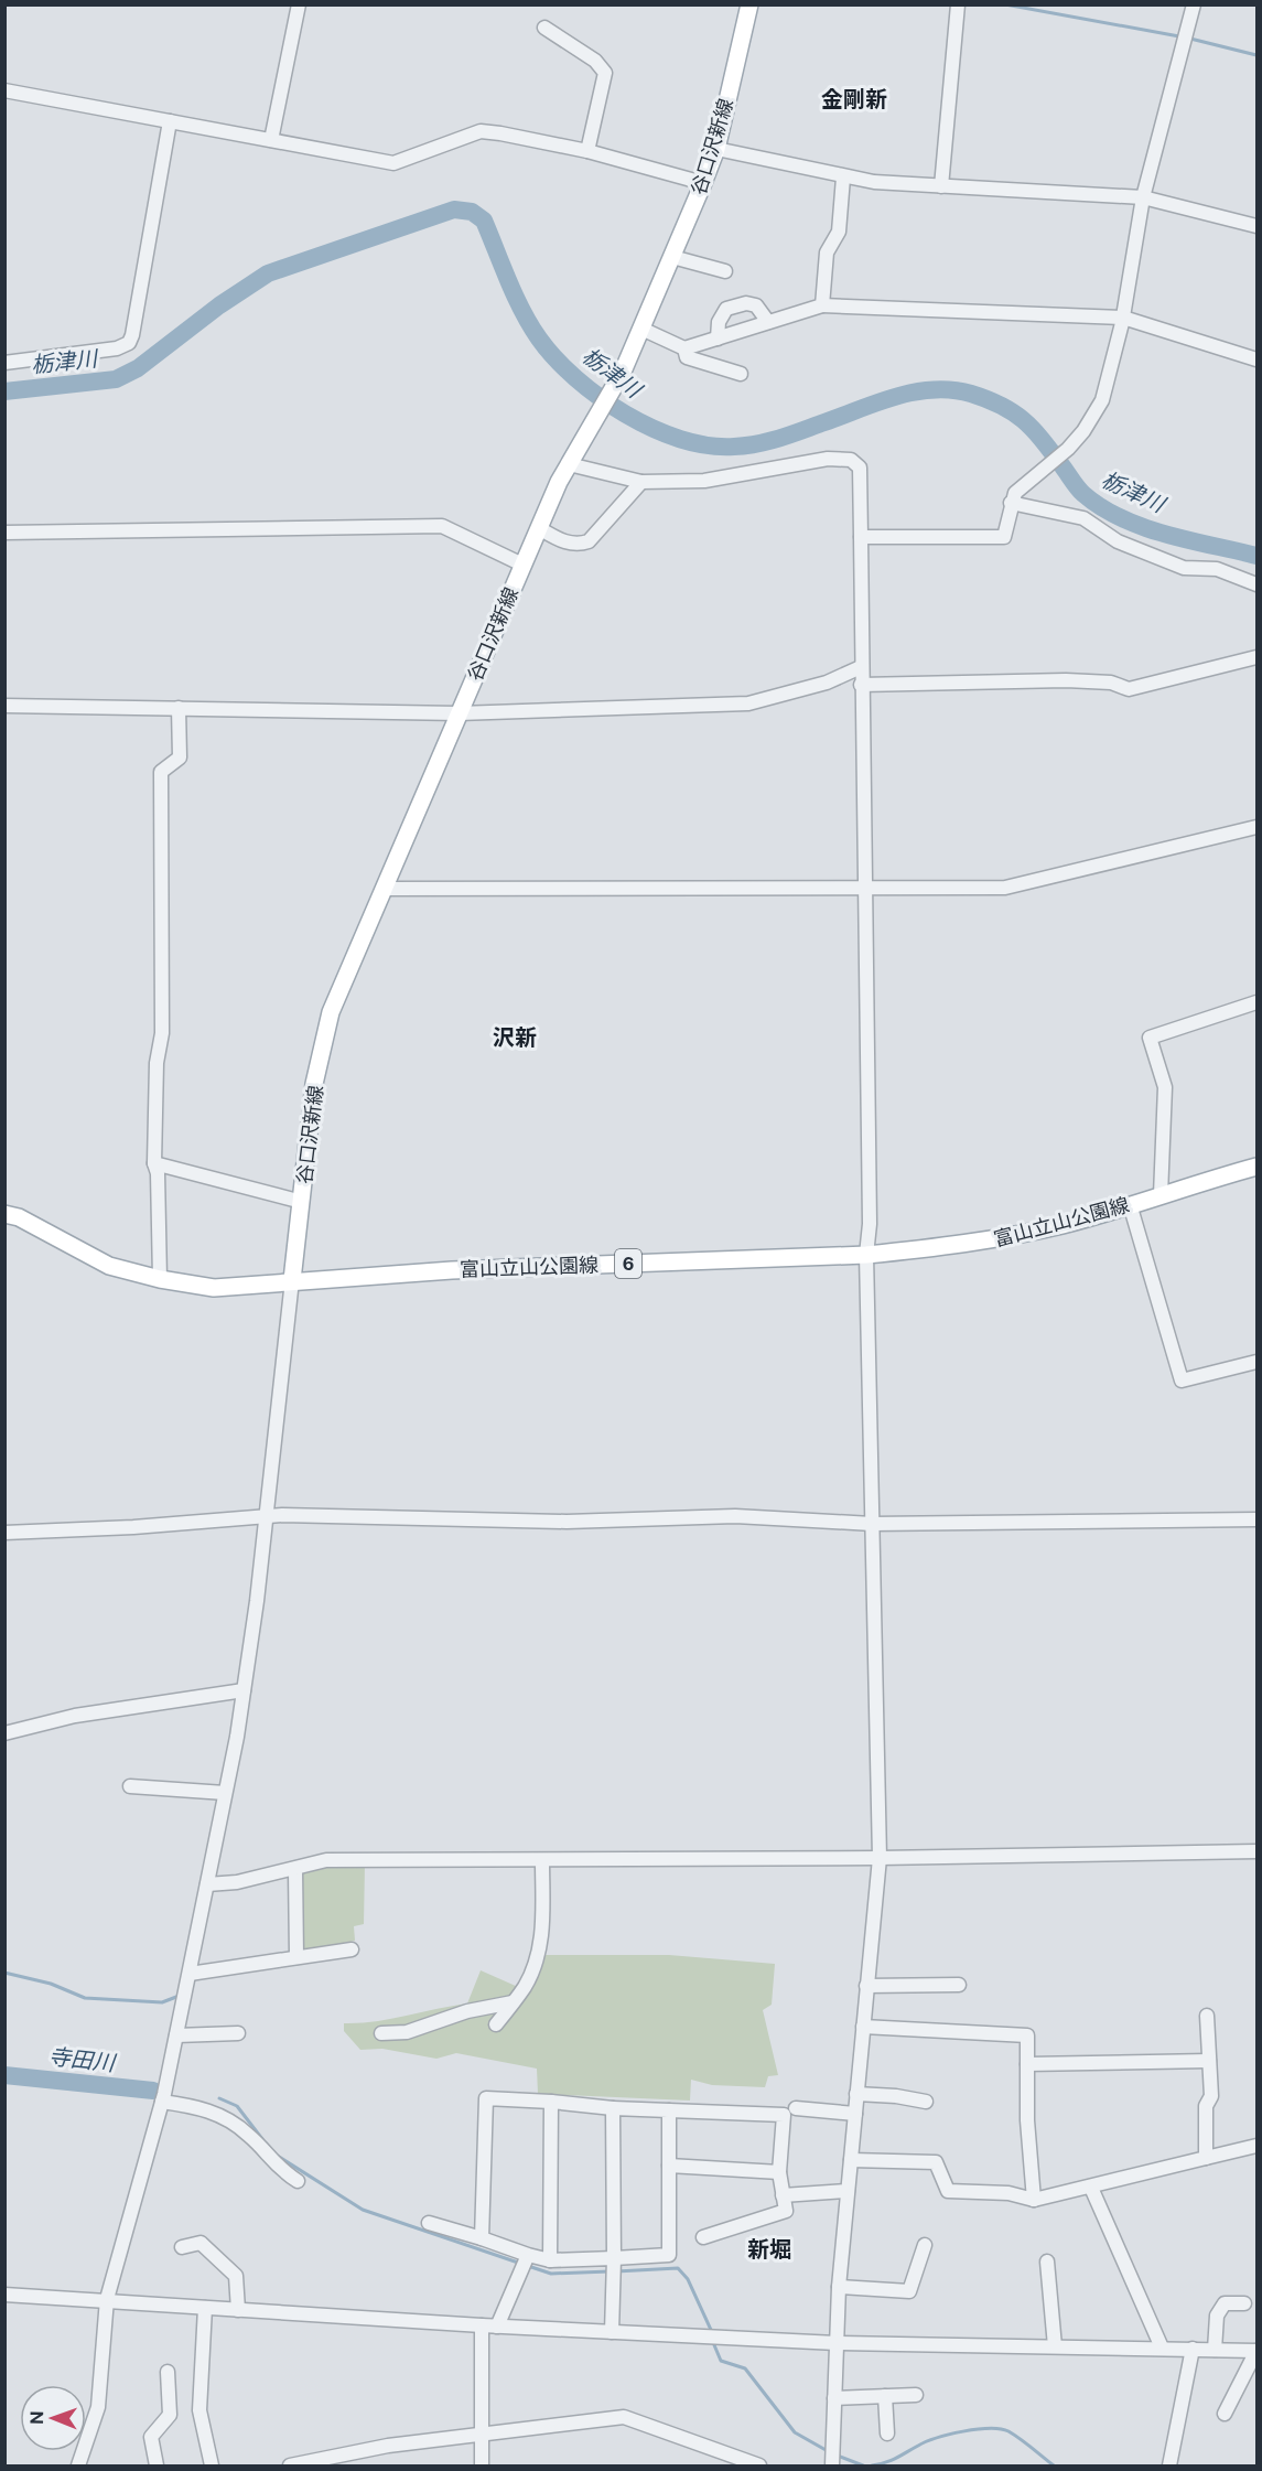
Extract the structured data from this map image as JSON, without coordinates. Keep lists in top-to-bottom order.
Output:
{
  "streets": {
    "main road": ["谷口沢新線", "富山立山公園線", "6"]
  },
  "crossings": [
    ["谷口沢新線", "富山立山公園線"]
  ],
  "districts": ["金剛新", "沢新", "新堀"],
  "water": ["栃津川", "寺田川"],
  "north": "left"
}
